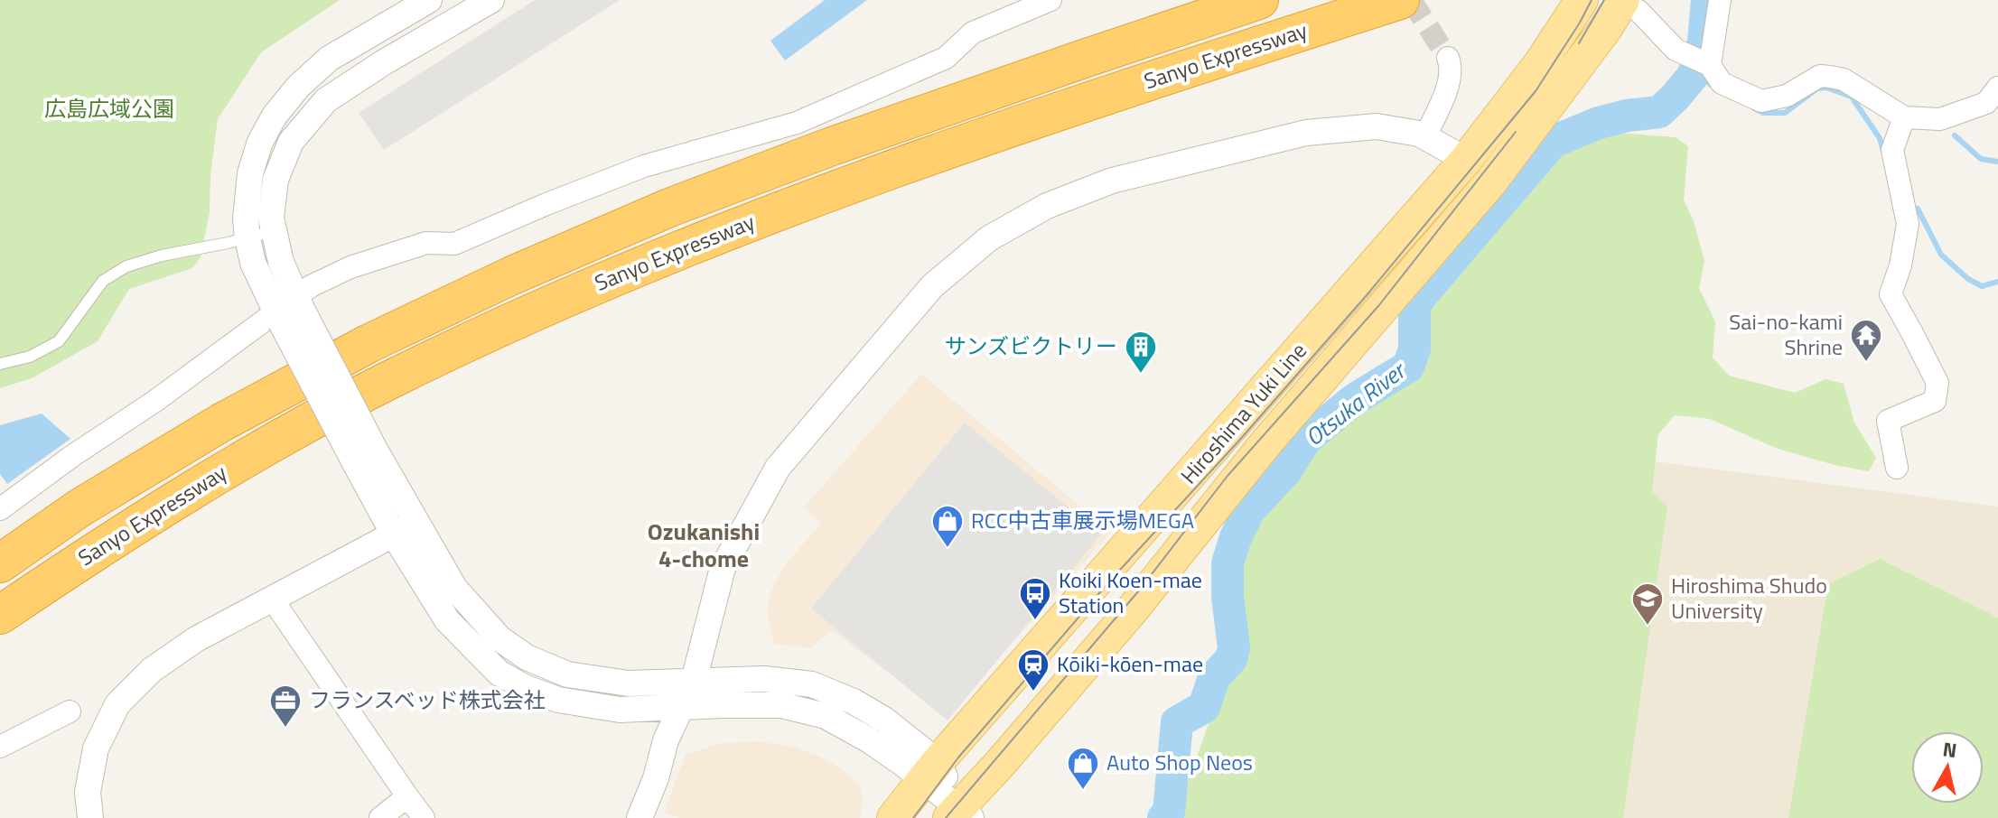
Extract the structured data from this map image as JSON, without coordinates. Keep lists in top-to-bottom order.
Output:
{
  "streets": {
    "highway": ["Sanyo Expressway"],
    "main road": ["Hiroshima Yuki Line"]
  },
  "districts": ["Ozukanishi 4-chome"],
  "water": ["Otsuka River"],
  "parks": ["広島広域公園"],
  "places": {
    "temple": ["Sai-no-kami Shrine"],
    "building": ["サンズビクトリー"],
    "shop": ["RCC中古車展示場MEGA", "Auto Shop Neos"],
    "bus stop": ["Koiki Koen-mae Station"],
    "school or university": ["Hiroshima Shudo University"],
    "station": ["Kōiki-kōen-mae"],
    "office": ["フランスベッド株式会社"]
  },
  "north": "top"
}
